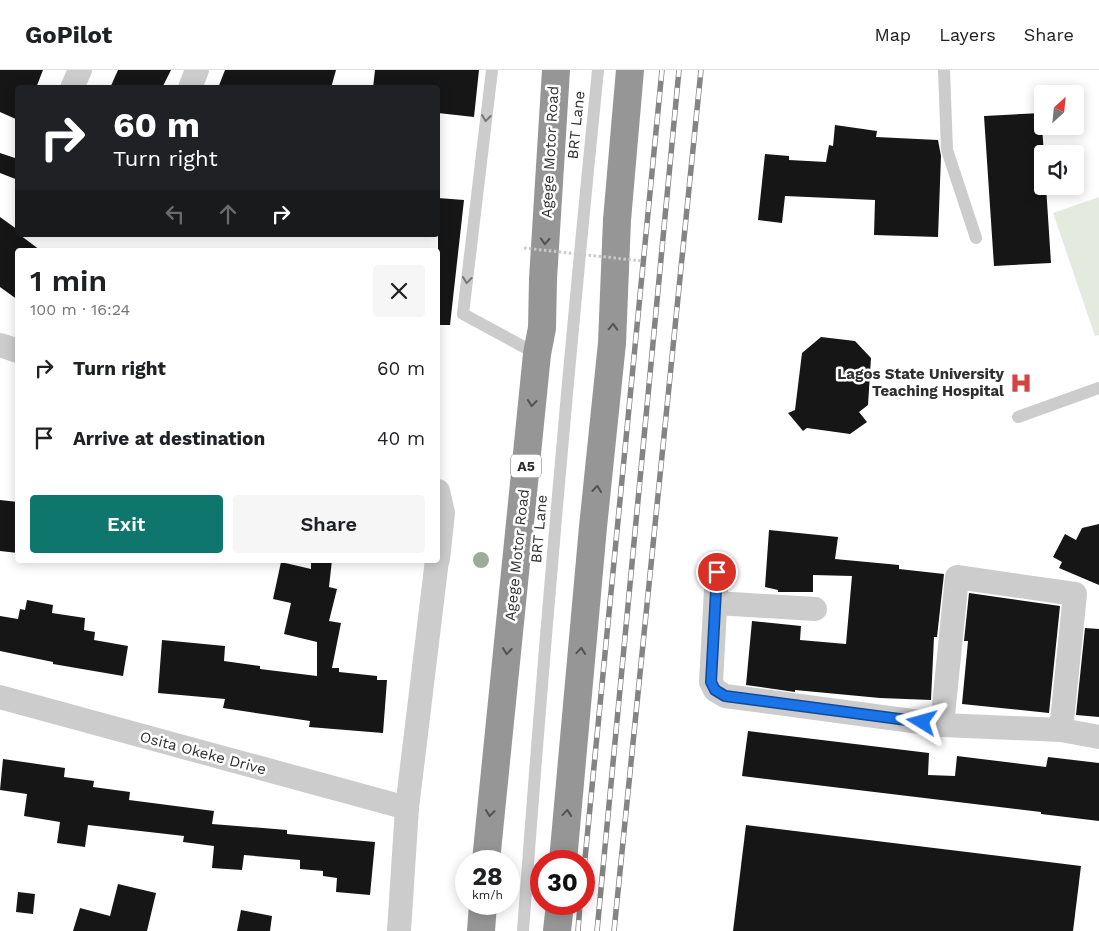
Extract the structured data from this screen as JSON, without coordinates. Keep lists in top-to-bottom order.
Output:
{
  "streets": {
    "highway": ["Agege Motor Road", "A5"],
    "street": ["Osita Okeke Drive"],
    "lane": ["BRT Lane"]
  },
  "places": {
    "hospital": ["Lagos State University Teaching Hospital"]
  },
  "north": "top right",
  "page": {
    "header": "GoPilot",
    "nav": ["Map", "Layers", "Share"],
    "turn": ["60 m", "Turn right"],
    "heading": ["1 min", "100 m · 16:24"],
    "list": [
      {
        "name": "Turn right",
        "value": "60 m"
      },
      {
        "name": "Arrive at destination",
        "value": "40 m"
      }
    ],
    "buttons": ["Exit", "Share"],
    "speed": "28 km/h",
    "limit": "30"
  }
}
